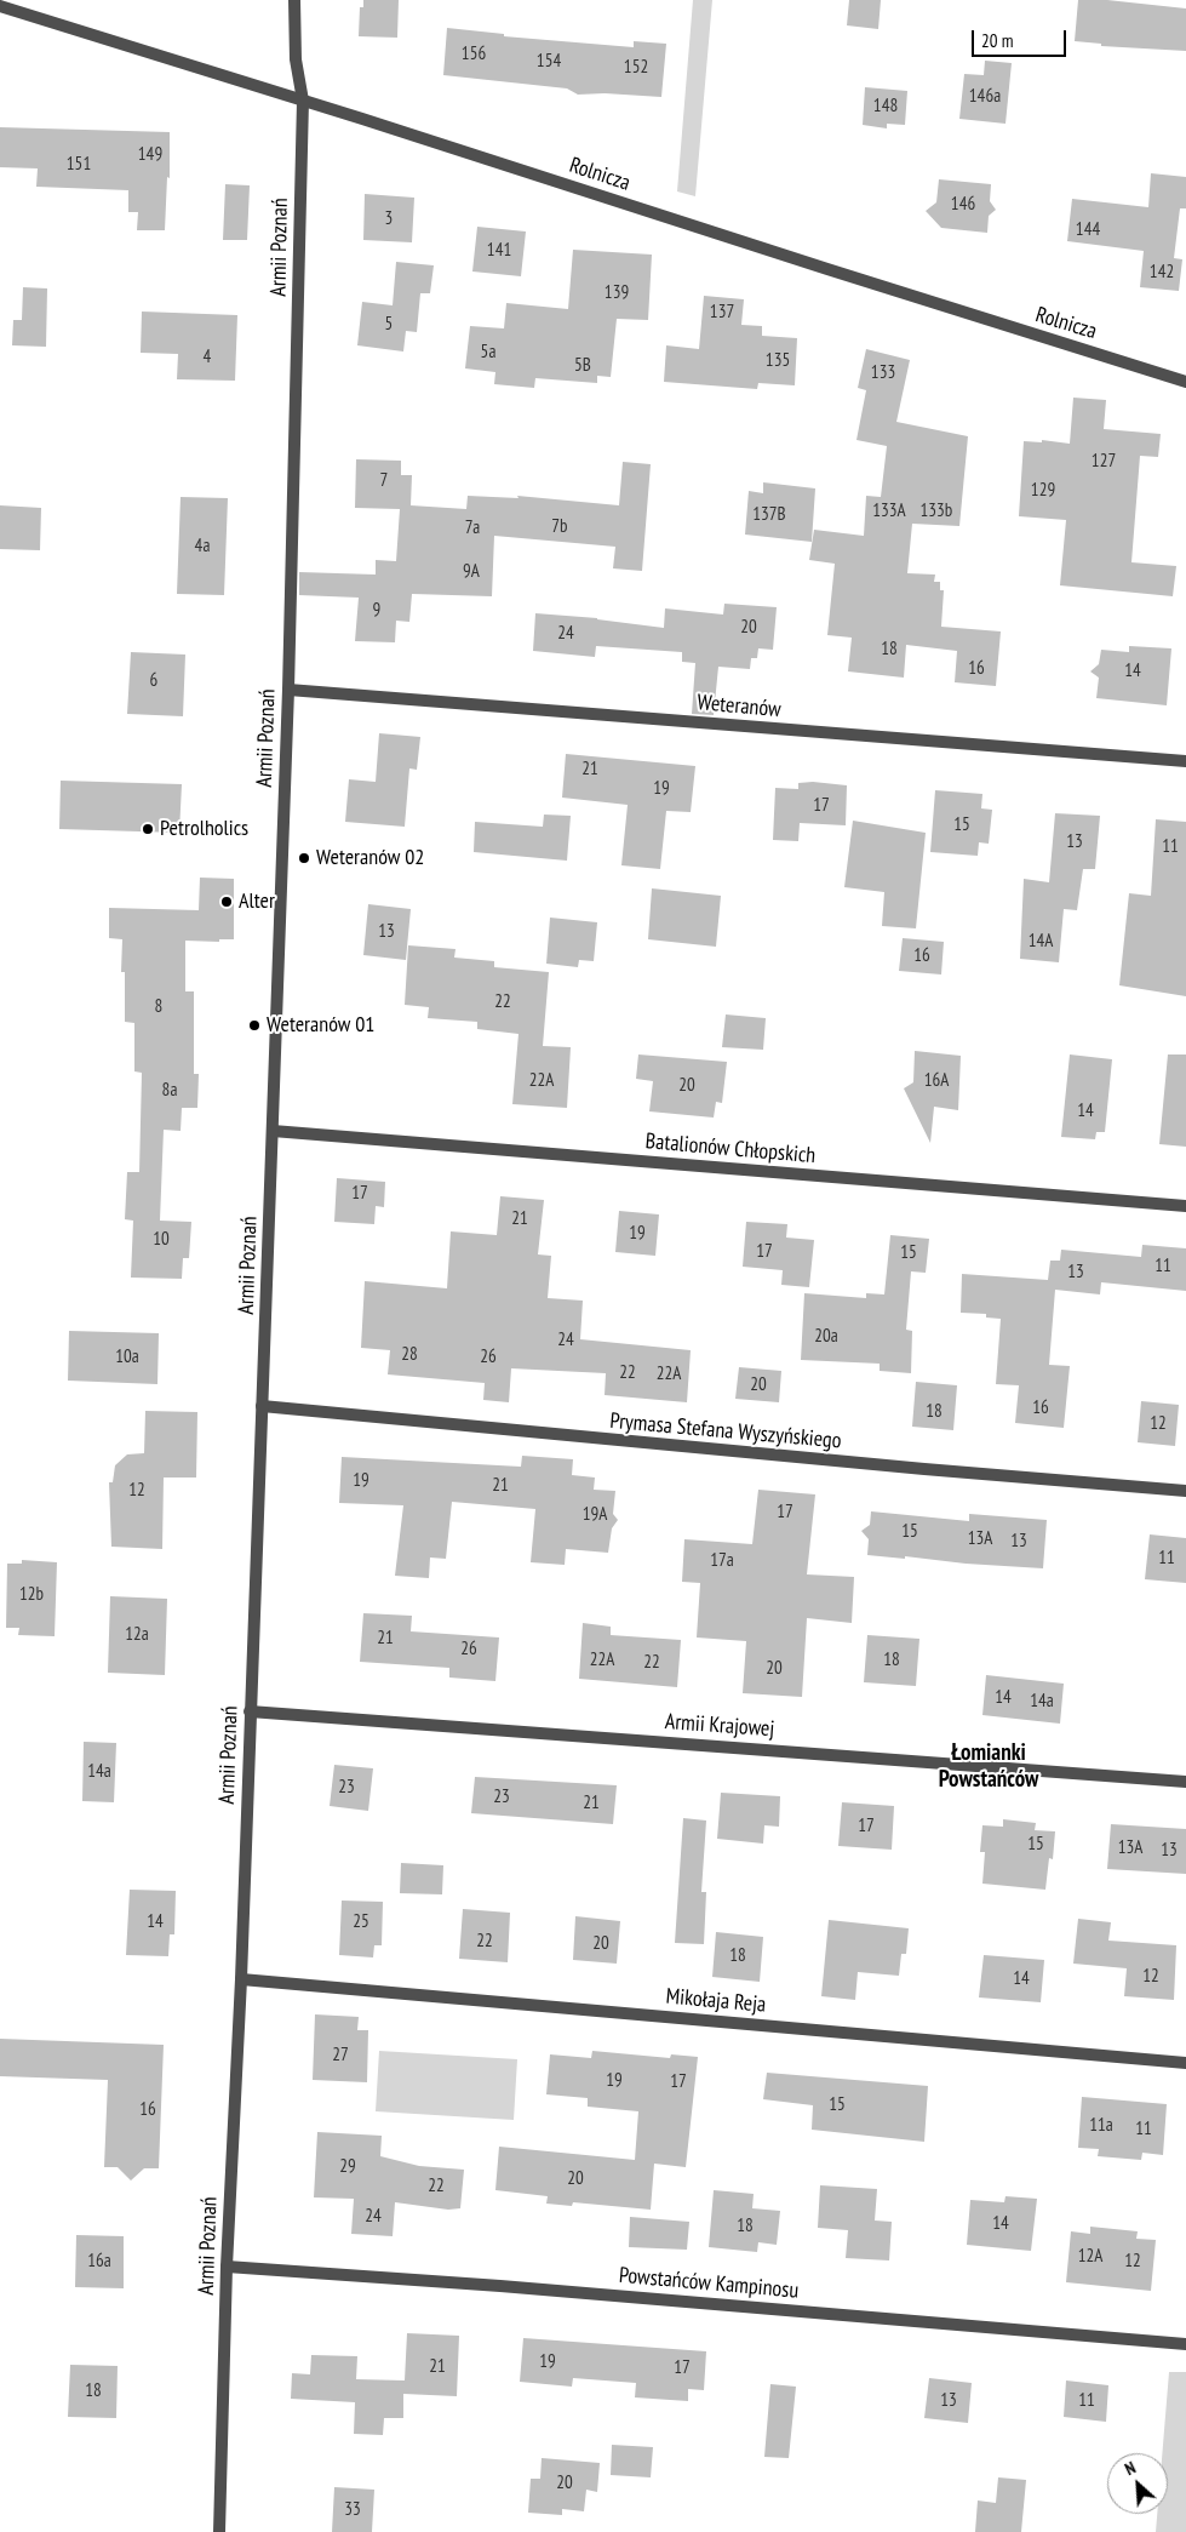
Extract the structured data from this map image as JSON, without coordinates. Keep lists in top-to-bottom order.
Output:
{
  "streets": {
    "street": [
      "Rolnicza",
      "Armii Poznań",
      "Weteranów",
      "Batalionów Chłopskich",
      "Prymasa Stefana Wyszyńskiego",
      "Armii Krajowej",
      "Mikołaja Reja",
      "Powstańców Kampinosu"
    ]
  },
  "crossings": [
    ["Rolnicza", "Armii Poznań"],
    ["Armii Poznań", "Weteranów"],
    ["Armii Poznań", "Batalionów Chłopskich"],
    ["Armii Poznań", "Prymasa Stefana Wyszyńskiego"],
    ["Armii Poznań", "Armii Krajowej"],
    ["Armii Poznań", "Mikołaja Reja"],
    ["Armii Poznań", "Powstańców Kampinosu"]
  ],
  "districts": ["Łomianki Powstańców"],
  "places": [
    "Petrolholics",
    "Weteranów 02",
    "Alter",
    "Weteranów 01"
  ],
  "house_numbers": [
    "156",
    "154",
    "152",
    "146a",
    "148",
    "149",
    "151",
    "146",
    "3",
    "144",
    "141",
    "142",
    "139",
    "137",
    "5",
    "5a",
    "4",
    "135",
    "5B",
    "133",
    "127",
    "7",
    "129",
    "133A",
    "133b",
    "137B",
    "7b",
    "7a",
    "4a",
    "9A",
    "9",
    "20",
    "24",
    "18",
    "16",
    "14",
    "6",
    "21",
    "19",
    "17",
    "15",
    "13",
    "11",
    "13",
    "14A",
    "16",
    "22",
    "8",
    "22A",
    "16A",
    "20",
    "8a",
    "14",
    "17",
    "21",
    "19",
    "10",
    "17",
    "15",
    "11",
    "13",
    "20a",
    "24",
    "28",
    "10a",
    "26",
    "22",
    "22A",
    "20",
    "16",
    "18",
    "12",
    "19",
    "21",
    "12",
    "17",
    "19A",
    "15",
    "13A",
    "13",
    "11",
    "17a",
    "12b",
    "12a",
    "21",
    "26",
    "22A",
    "18",
    "22",
    "20",
    "14",
    "14a",
    "14a",
    "23",
    "23",
    "21",
    "17",
    "15",
    "13A",
    "13",
    "14",
    "25",
    "22",
    "20",
    "18",
    "12",
    "14",
    "27",
    "19",
    "17",
    "15",
    "16",
    "11a",
    "11",
    "29",
    "20",
    "22",
    "24",
    "14",
    "18",
    "12A",
    "16a",
    "12",
    "19",
    "21",
    "17",
    "18",
    "13",
    "11",
    "20",
    "33"
  ],
  "scale_bar": "20 m",
  "north": "top left"
}
